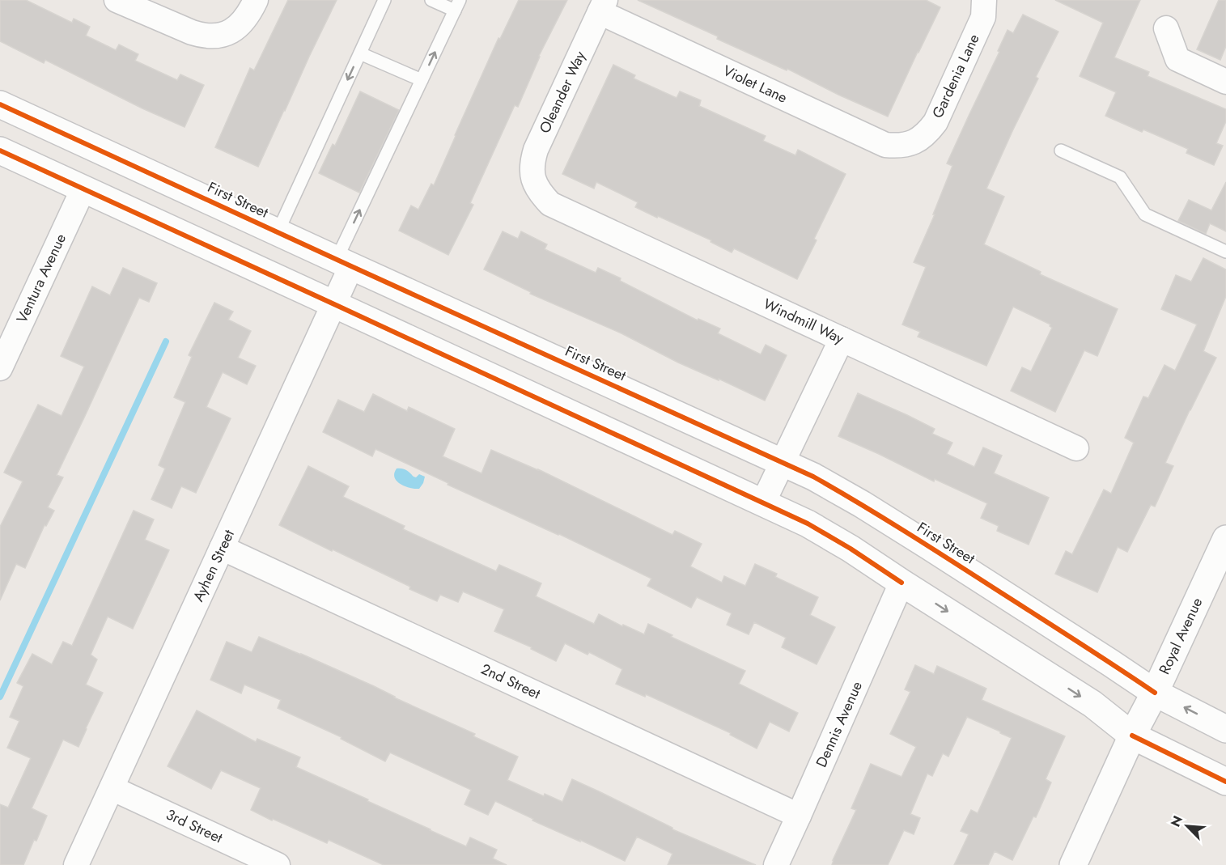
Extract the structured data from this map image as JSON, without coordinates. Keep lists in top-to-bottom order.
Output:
{
  "streets": {
    "main road": ["First Street", "Royal Avenue"],
    "street": [
      "Gardenia Lane",
      "Violet Lane",
      "Oleander Way",
      "Ventura Avenue",
      "Windmill Way",
      "Ayhen Street",
      "2nd Street",
      "Dennis Avenue",
      "3rd Street"
    ]
  },
  "crossings": [
    ["Gardenia Lane", "Violet Lane"],
    ["Violet Lane", "Oleander Way"],
    ["Oleander Way", "Windmill Way"],
    ["First Street", "Ayhen Street"],
    ["First Street", "Royal Avenue"],
    ["Ayhen Street", "2nd Street"],
    ["Ayhen Street", "3rd Street"],
    ["2nd Street", "Dennis Avenue"]
  ],
  "north": "top left"
}
